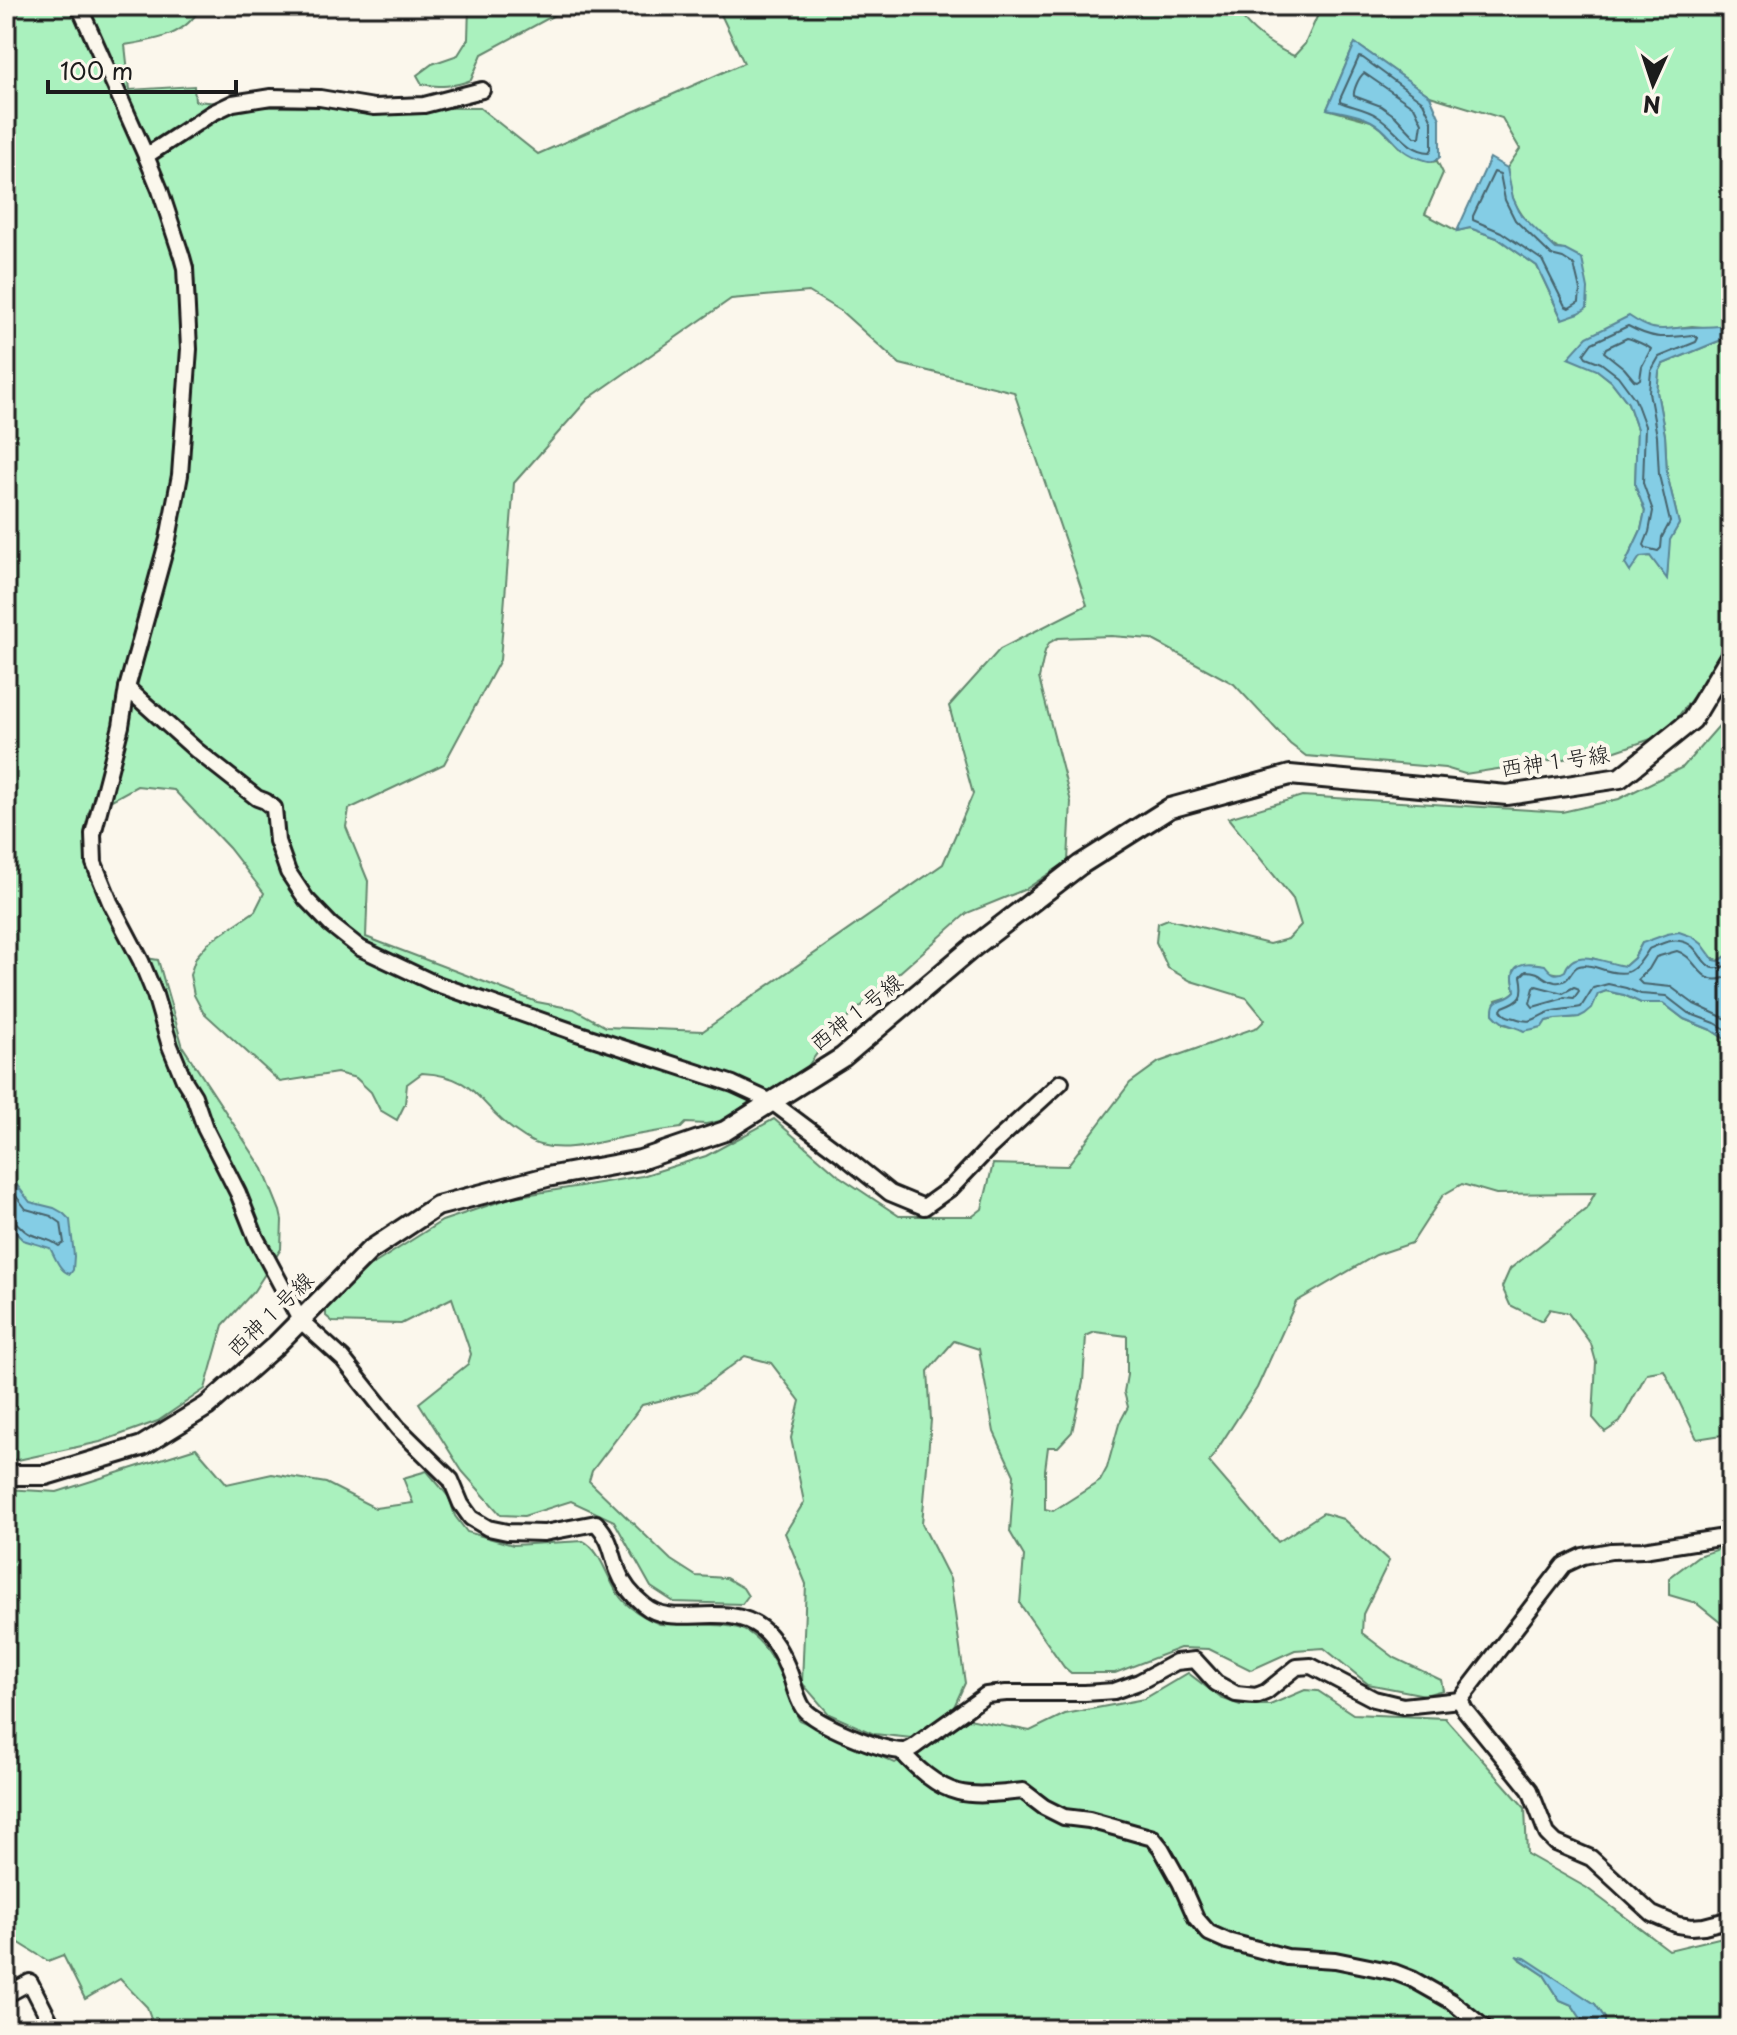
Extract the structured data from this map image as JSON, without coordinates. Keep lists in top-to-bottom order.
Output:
{
  "streets": {
    "street": ["西神１号線"]
  },
  "scale_bar": "100 m",
  "north": "bottom"
}
